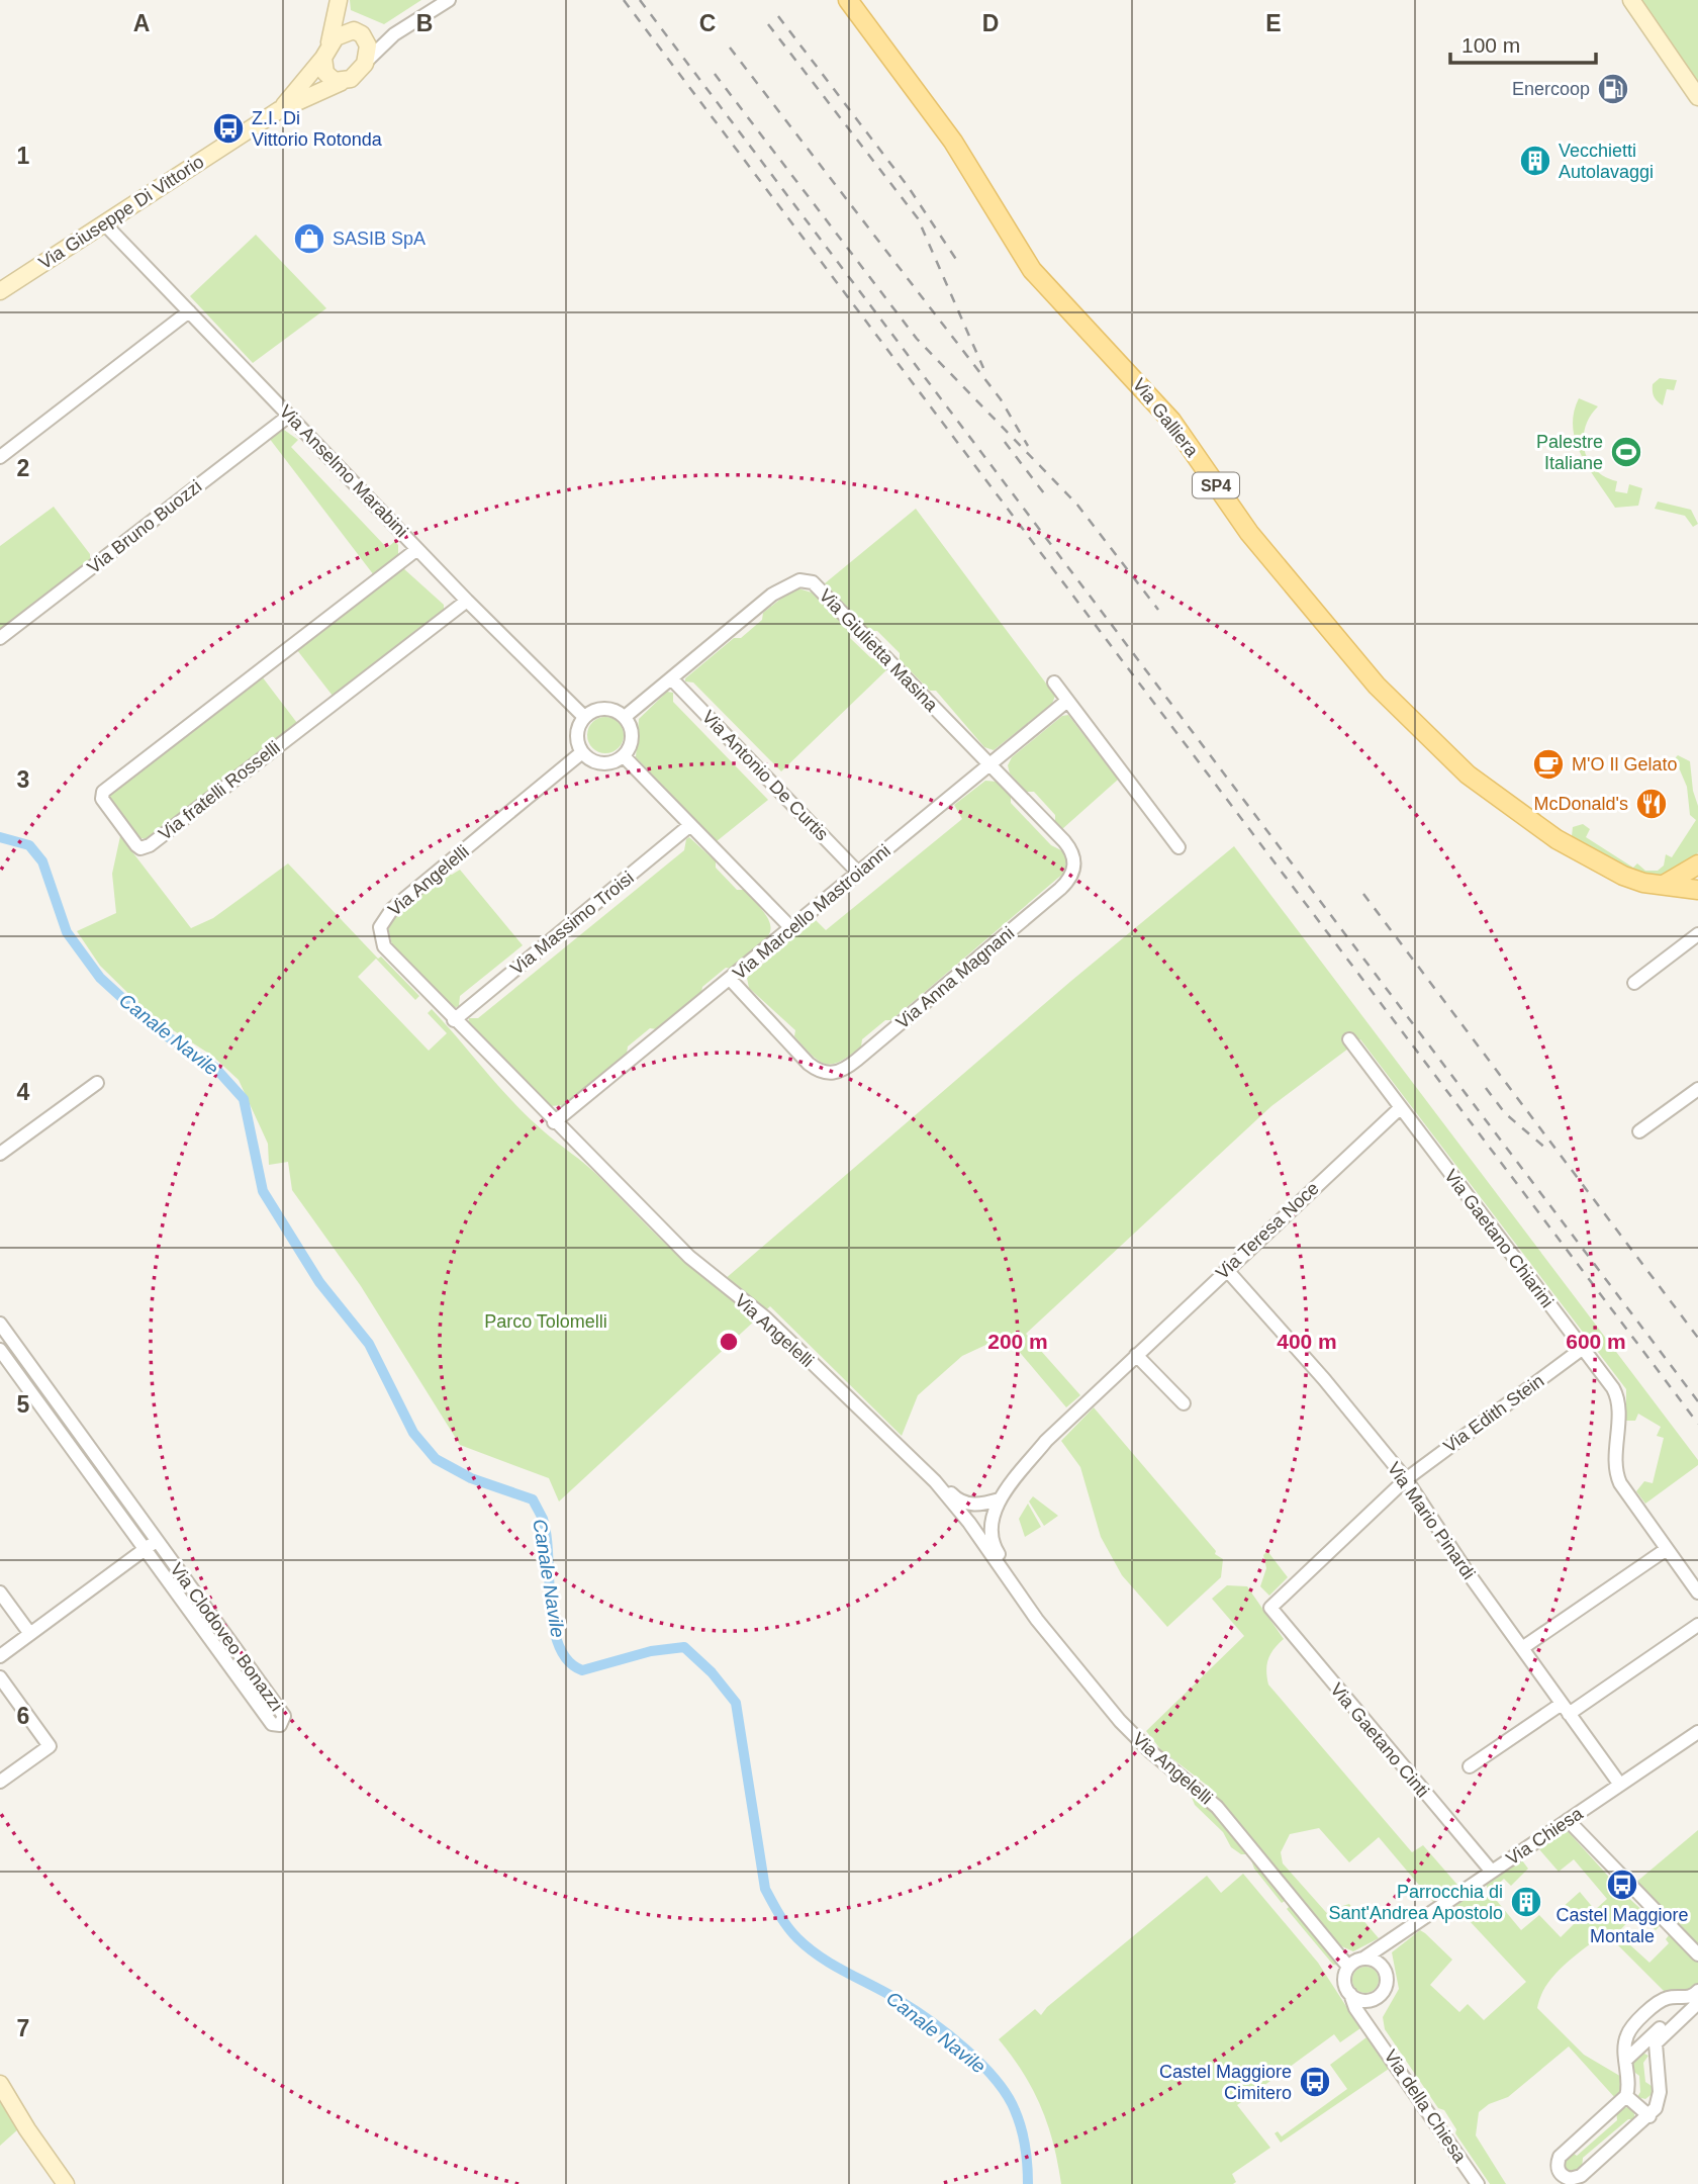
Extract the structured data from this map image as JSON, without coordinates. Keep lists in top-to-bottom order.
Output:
{
  "streets": {
    "main road": ["Via Galliera", "SP4"],
    "street": [
      "Via Giuseppe Di Vittorio",
      "Via Anselmo Marabini",
      "Via Bruno Buozzi",
      "Via Giulietta Masina",
      "Via Antonio De Curtis",
      "Via fratelli Rosselli",
      "Via Angelelli",
      "Via Marcello Mastroianni",
      "Via Massimo Troisi",
      "Via Anna Magnani",
      "Via Teresa Noce",
      "Via Gaetano Chiarini",
      "Via Edith Stein",
      "Via Mario Pinardi",
      "Via Clodoveo Bonazzi",
      "Via Gaetano Cinti",
      "Via Chiesa",
      "Via della Chiesa"
    ]
  },
  "crossings": [
    ["Via Giuseppe Di Vittorio", "Via Anselmo Marabini"],
    ["Via Anselmo Marabini", "Via Bruno Buozzi"],
    ["Via Anselmo Marabini", "Via Giulietta Masina"],
    ["Via Anselmo Marabini", "Via fratelli Rosselli"],
    ["Via Anselmo Marabini", "Via Angelelli"],
    ["Via Giulietta Masina", "Via Antonio De Curtis"],
    ["Via Giulietta Masina", "Via Angelelli"],
    ["Via Giulietta Masina", "Via Marcello Mastroianni"],
    ["Via Giulietta Masina", "Via Anna Magnani"],
    ["Via Antonio De Curtis", "Via Marcello Mastroianni"],
    ["Via Angelelli", "Via Marcello Mastroianni"],
    ["Via Angelelli", "Via Massimo Troisi"],
    ["Via Angelelli", "Via Teresa Noce"],
    ["Via Angelelli", "Via Chiesa"],
    ["Via Angelelli", "Via della Chiesa"],
    ["Via Marcello Mastroianni", "Via Anna Magnani"],
    ["Via Teresa Noce", "Via Gaetano Chiarini"],
    ["Via Teresa Noce", "Via Mario Pinardi"],
    ["Via Gaetano Chiarini", "Via Edith Stein"],
    ["Via Edith Stein", "Via Mario Pinardi"],
    ["Via Edith Stein", "Via Gaetano Cinti"],
    ["Via Mario Pinardi", "Via Gaetano Cinti"],
    ["Via Mario Pinardi", "Via Chiesa"],
    ["Via Gaetano Cinti", "Via Chiesa"],
    ["Via Chiesa", "Via della Chiesa"]
  ],
  "water": ["Canale Navile"],
  "parks": ["Parco Tolomelli"],
  "places": {
    "fuel station": ["Enercoop"],
    "bus stop": ["Z.I. Di Vittorio Rotonda", "Castel Maggiore Montale", "Castel Maggiore Cimitero"],
    "building": ["Vecchietti Autolavaggi", "Parrocchia di Sant'Andrea Apostolo"],
    "shop": ["SASIB SpA"],
    "sports": ["Palestre Italiane"],
    "cafe": ["M'O Il Gelato"],
    "restaurant": ["McDonald's"]
  },
  "scale_bar": "100 m",
  "grid": {
    "columns": [
      "A",
      "B",
      "C",
      "D",
      "E"
    ],
    "rows": [
      "1",
      "2",
      "3",
      "4",
      "5",
      "6",
      "7"
    ]
  },
  "rings": ["200 m", "400 m", "600 m"]
}
